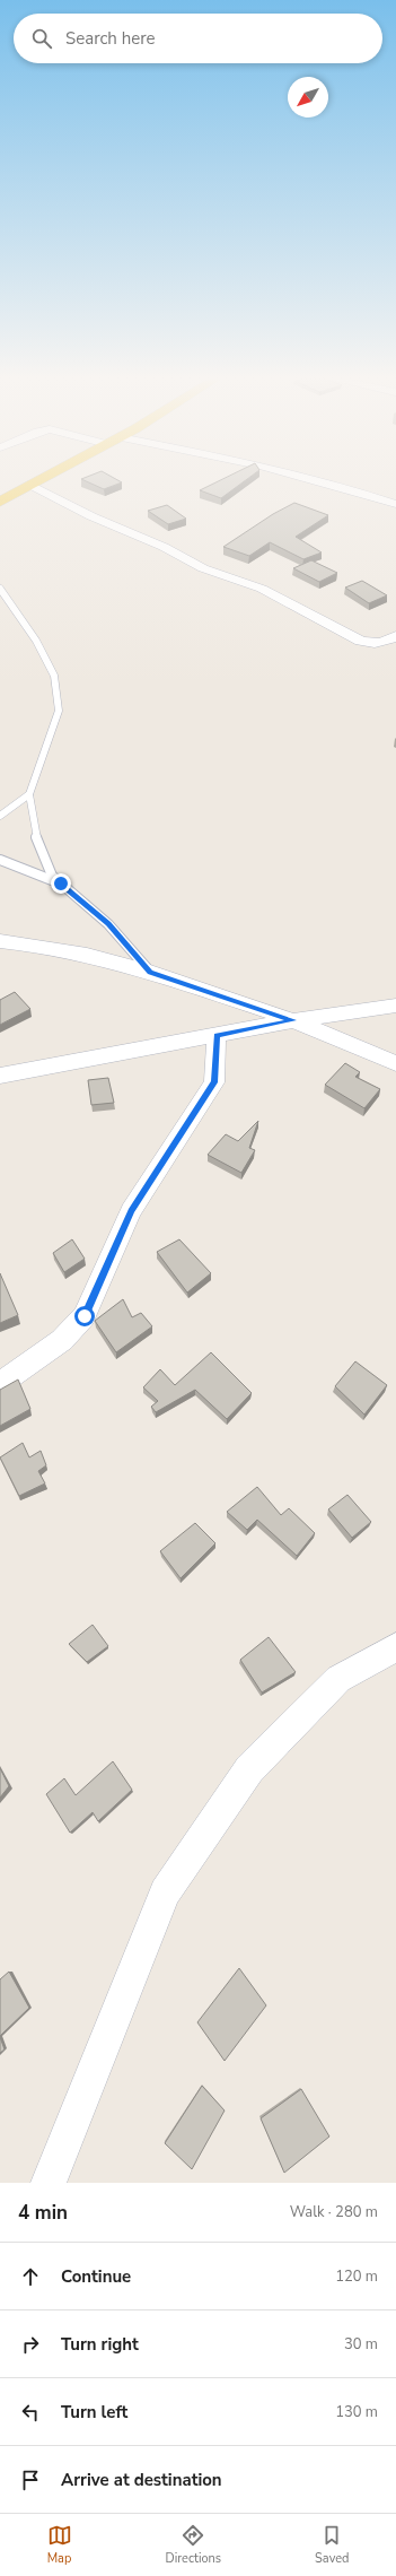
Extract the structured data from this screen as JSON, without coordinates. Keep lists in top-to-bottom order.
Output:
{
  "north": "bottom left",
  "page": {
    "search": "Search here",
    "heading": ["4 min", "Walk · 280 m"],
    "list": [
      ["Continue", "120 m"],
      ["Turn right", "30 m"],
      ["Turn left", "130 m"],
      "Arrive at destination"
    ],
    "nav": ["Map", "Directions", "Saved"]
  }
}
